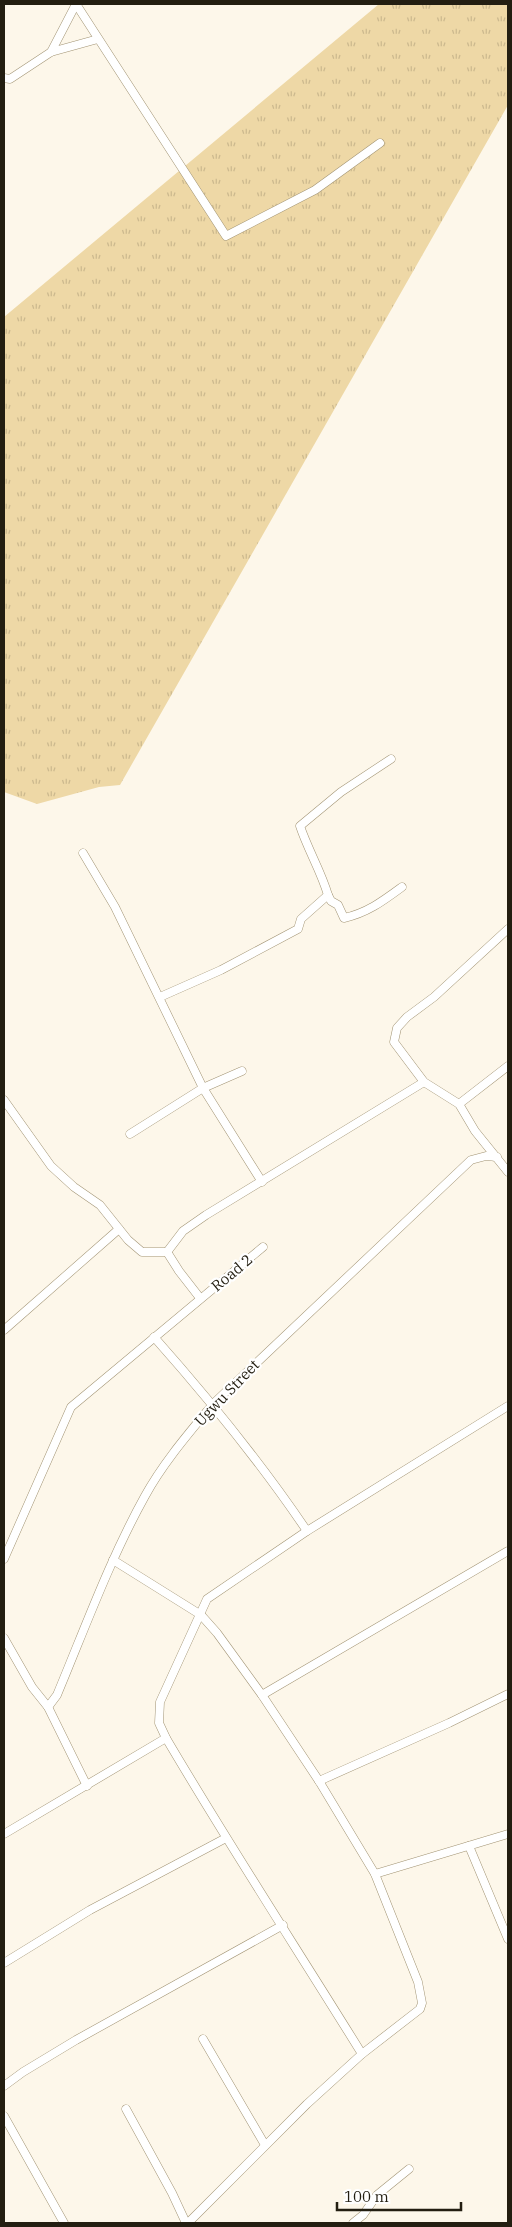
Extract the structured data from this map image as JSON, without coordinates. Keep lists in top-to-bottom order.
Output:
{
  "streets": {
    "street": ["Road 2", "Ugwu Street"]
  },
  "scale_bar": "100 m"
}
